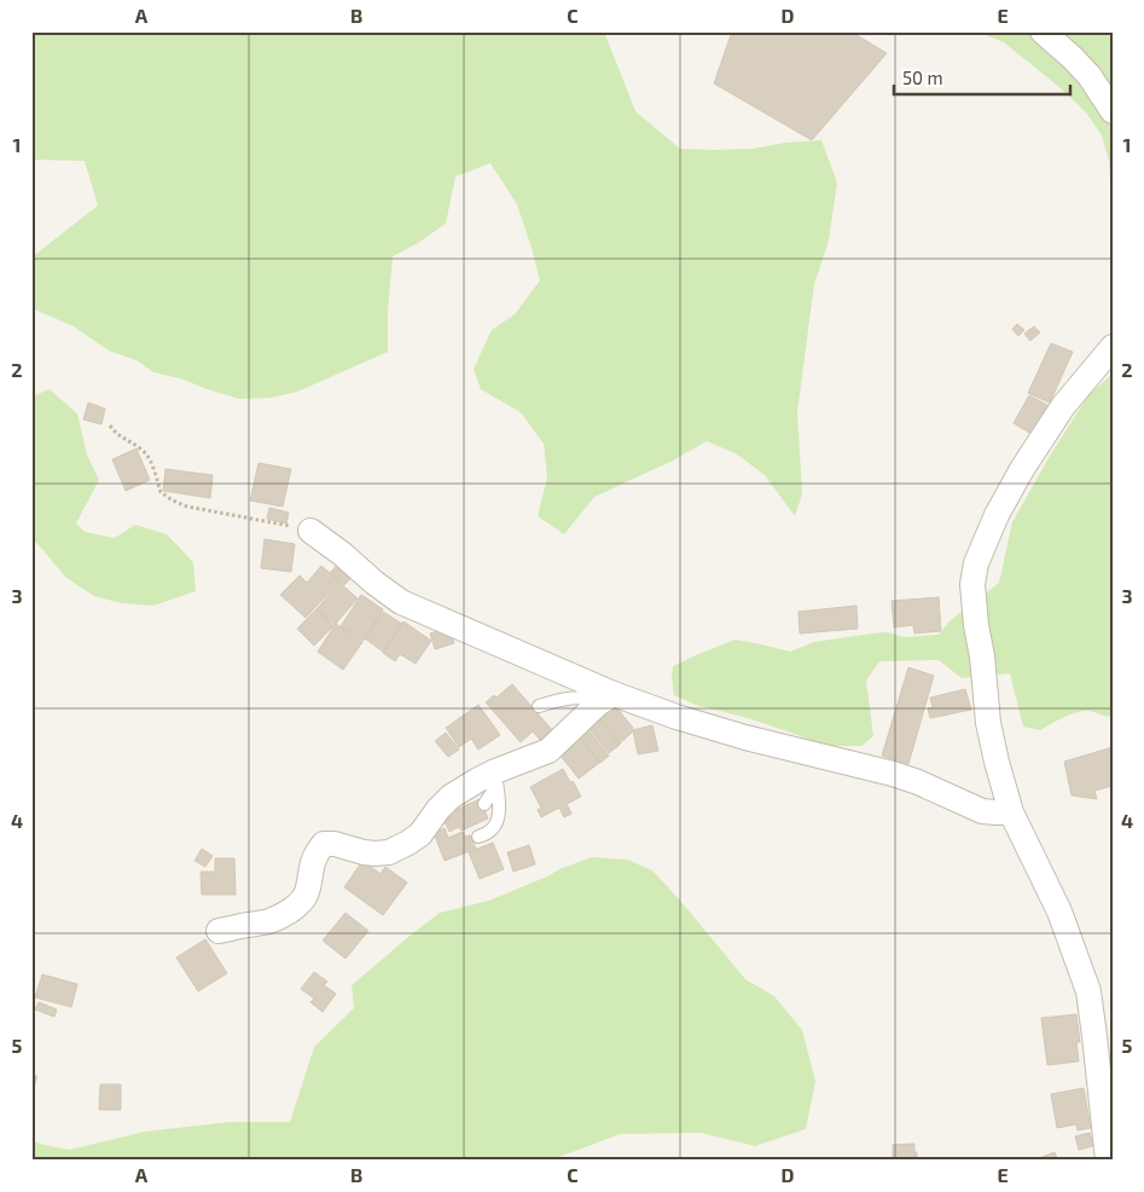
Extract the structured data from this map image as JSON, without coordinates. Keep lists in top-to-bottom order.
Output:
{
  "scale_bar": "50 m",
  "grid": {
    "columns": [
      "A",
      "B",
      "C",
      "D",
      "E"
    ],
    "rows": [
      "1",
      "2",
      "3",
      "4",
      "5"
    ]
  }
}
